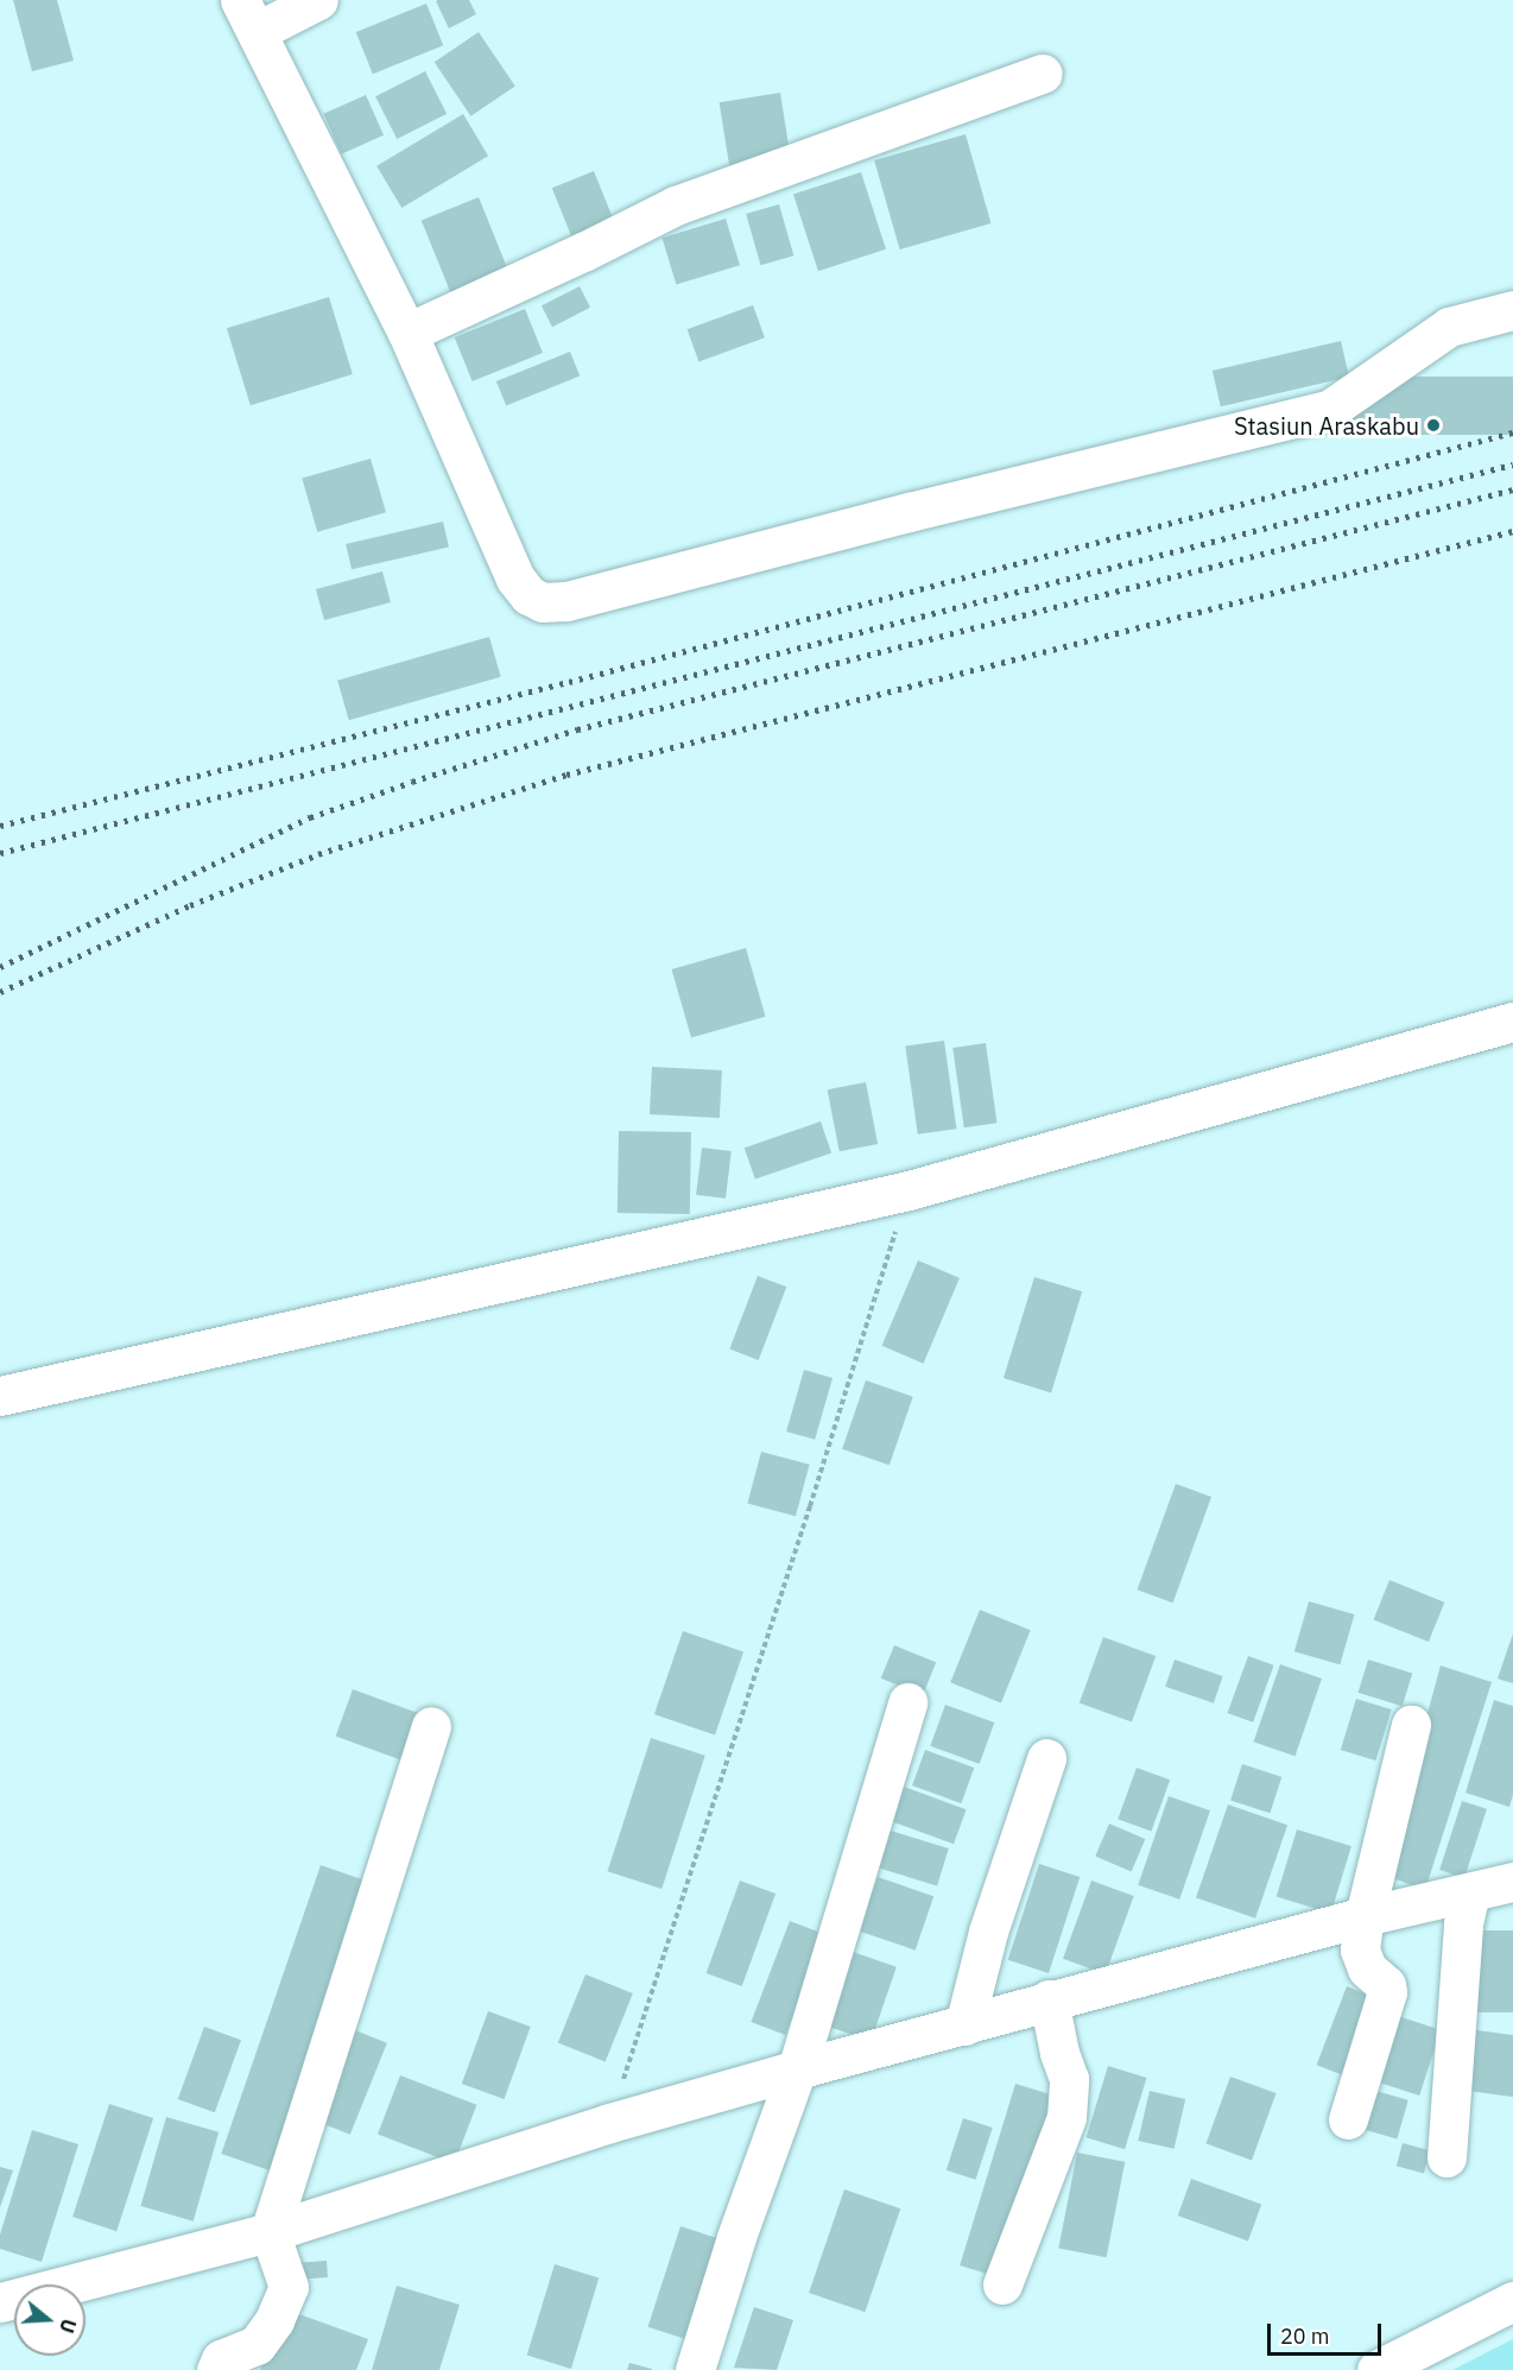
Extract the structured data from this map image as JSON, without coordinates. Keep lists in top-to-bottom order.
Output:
{
  "places": ["Stasiun Araskabu"],
  "scale_bar": "20 m",
  "north": "right"
}
